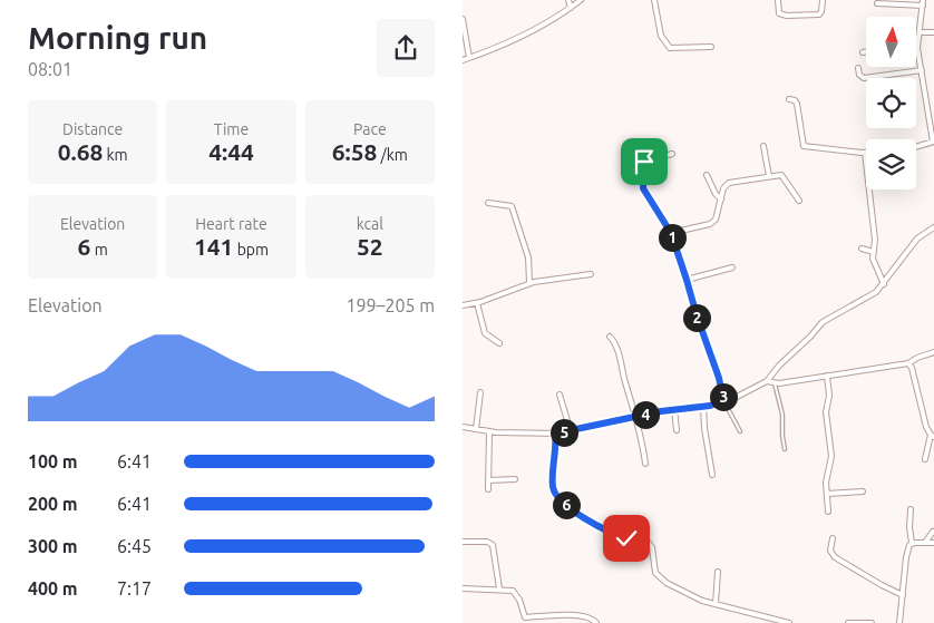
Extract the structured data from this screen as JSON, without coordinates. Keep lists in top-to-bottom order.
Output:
{
  "north": "top",
  "page": {
    "heading": ["Morning run", "08:01"],
    "stats": [
      ["Distance", "0.68 km"],
      ["Time", "4:44"],
      ["Pace", "6:58 /km"],
      ["Elevation", "6 m"],
      ["Heart rate", "141 bpm"],
      ["kcal", "52"]
    ],
    "pins": [
      "1",
      "2",
      "3",
      "4",
      "5",
      "6"
    ],
    "chart": ["Elevation", "199–205 m"],
    "list": [
      {
        "name": "100 m",
        "note": "6:41"
      },
      {
        "name": "200 m",
        "note": "6:41"
      },
      {
        "name": "300 m",
        "note": "6:45"
      },
      {
        "name": "400 m",
        "note": "7:17"
      }
    ]
  }
}
